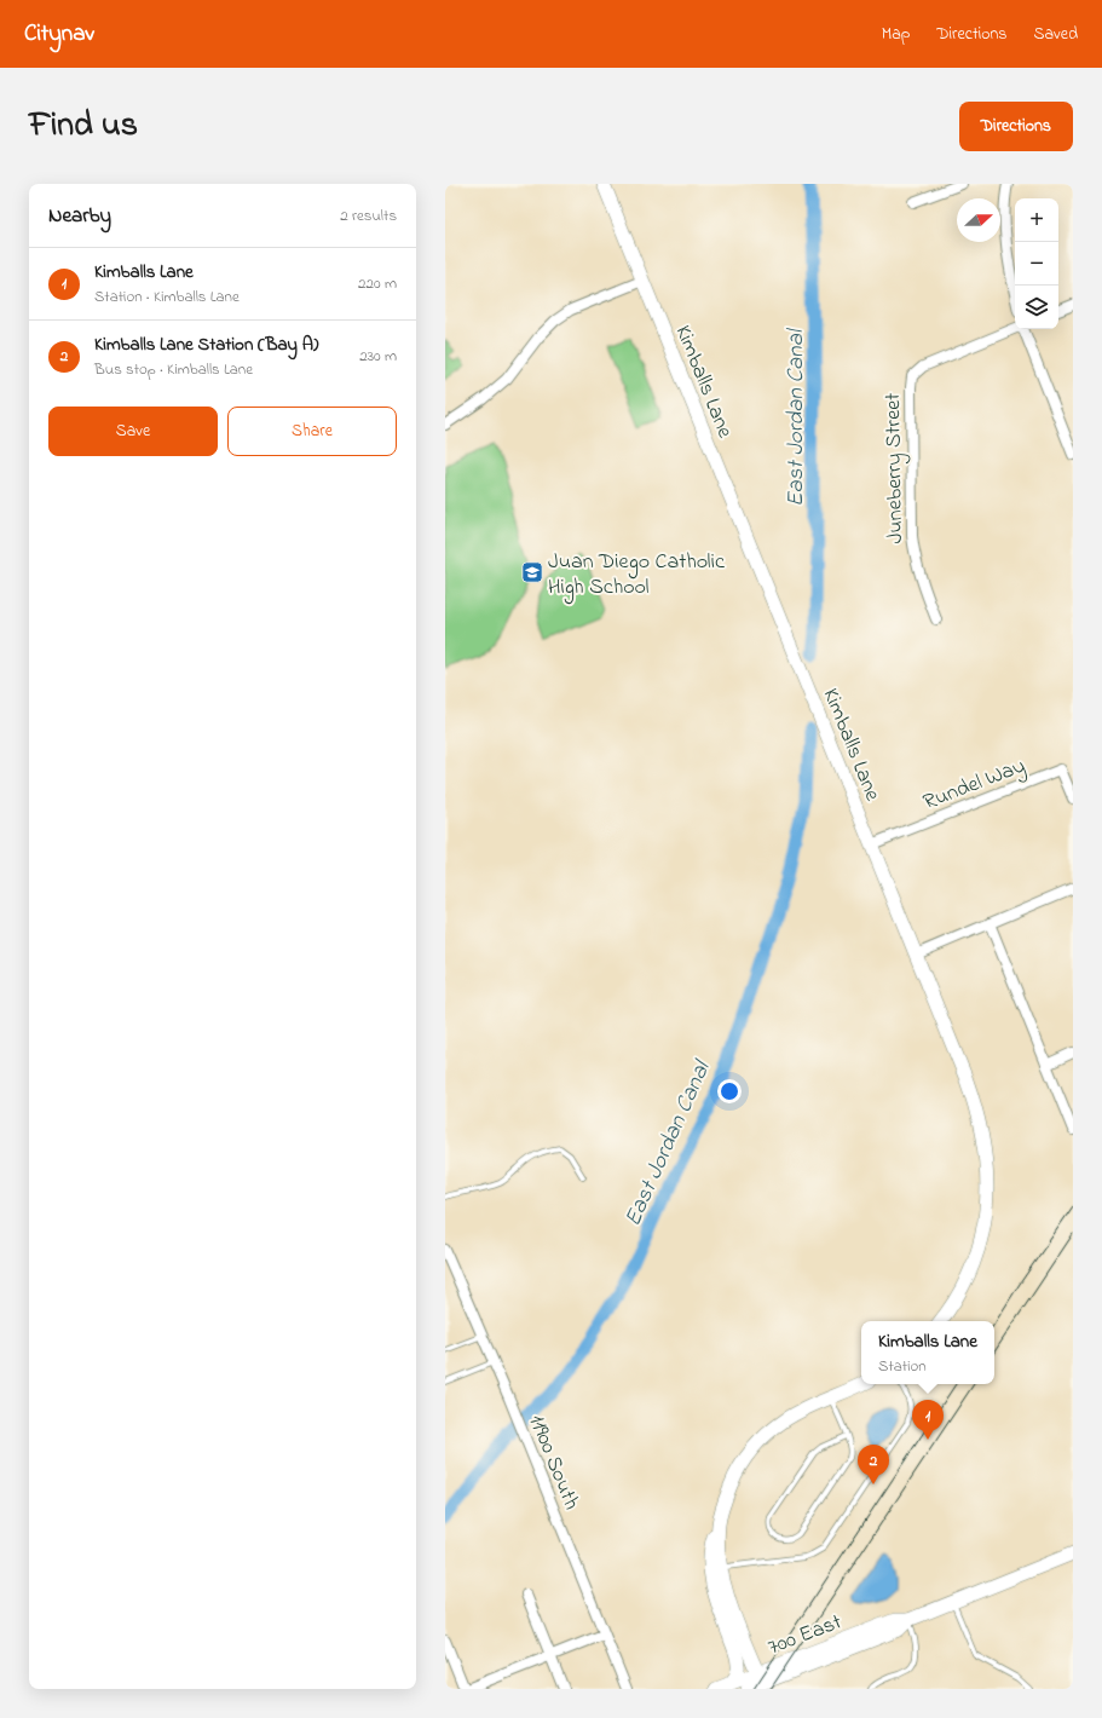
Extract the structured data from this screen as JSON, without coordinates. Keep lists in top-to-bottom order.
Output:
{
  "streets": {
    "street": [
      "Kimballs Lane",
      "Juneberry Street",
      "Rundel Way",
      "11900 South",
      "700 East"
    ]
  },
  "crossings": [
    ["Kimballs Lane", "Rundel Way"]
  ],
  "water": ["East Jordan Canal"],
  "places": {
    "school or university": ["Juan Diego Catholic High School"]
  },
  "north": "right",
  "page": {
    "header": "Citynav",
    "nav": ["Map", "Directions", "Saved"],
    "title": "Find us",
    "buttons": [
      "Directions",
      ["Save", "Share"]
    ],
    "heading": ["Nearby", "2 results"],
    "map_buttons": ["+", "−"],
    "list": [
      {
        "mark": "1",
        "name": "Kimballs Lane",
        "note": "Station · Kimballs Lane",
        "value": "220 m"
      },
      {
        "mark": "2",
        "name": "Kimballs Lane Station (Bay A)",
        "note": "Bus stop · Kimballs Lane",
        "value": "230 m"
      }
    ],
    "popup": ["Kimballs Lane", "Station"],
    "pins": ["1", "2"]
  }
}
